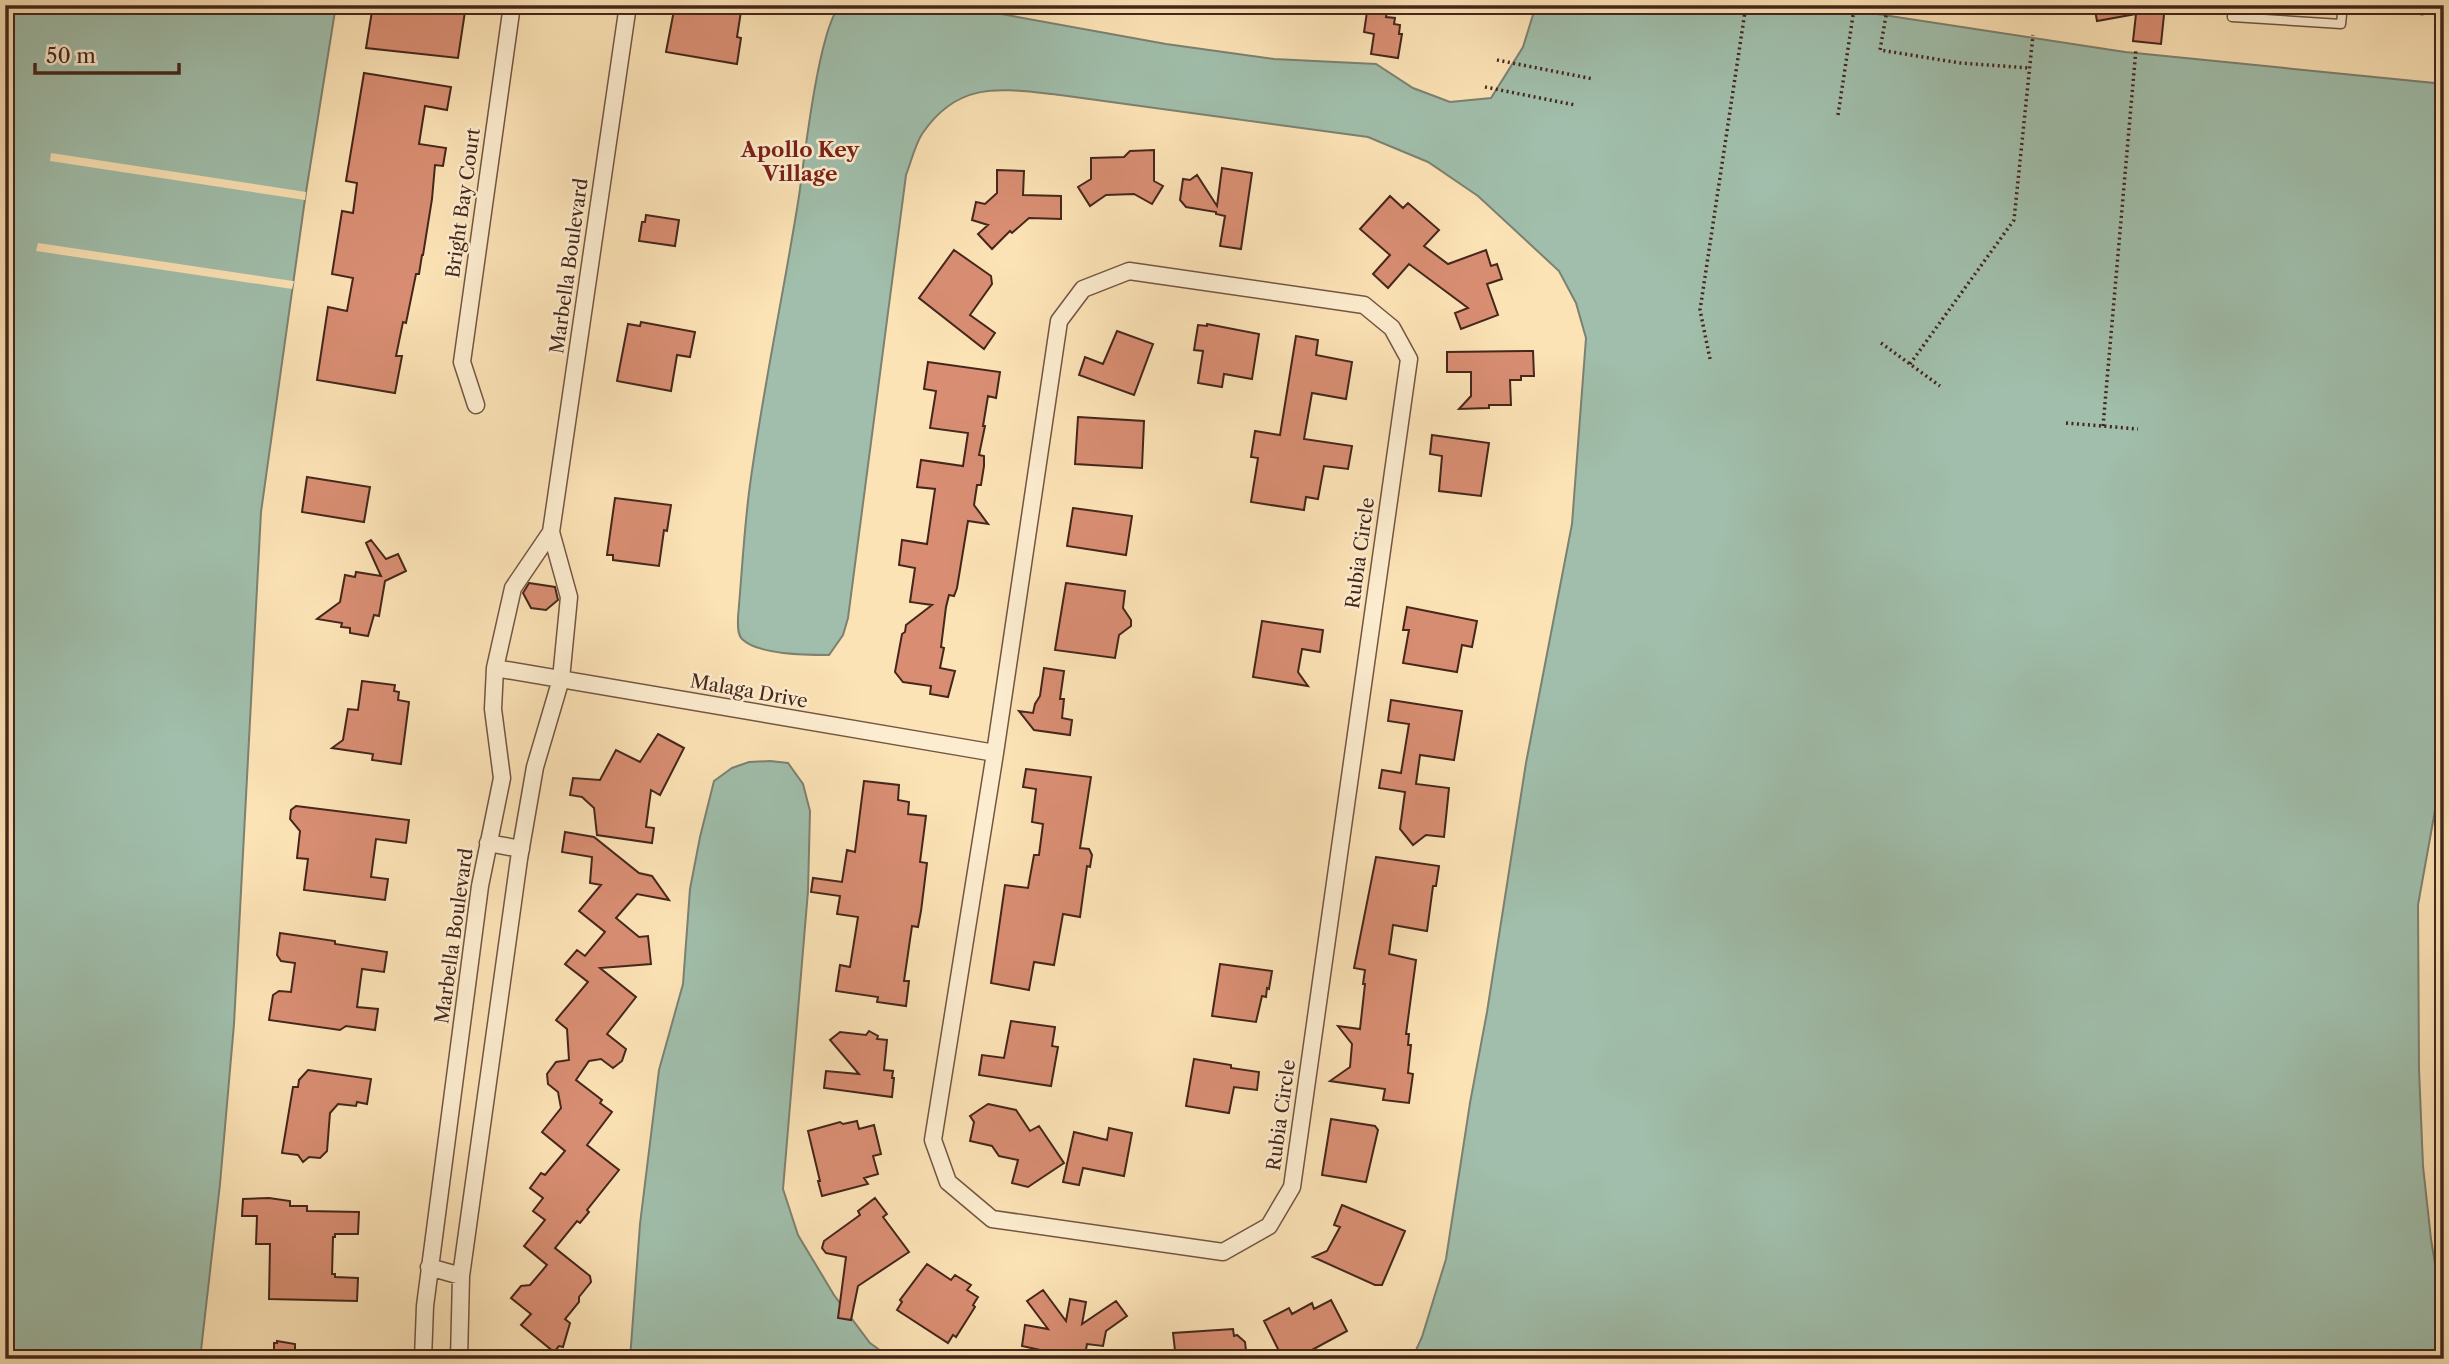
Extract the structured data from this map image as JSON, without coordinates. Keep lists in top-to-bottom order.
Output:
{
  "streets": {
    "street": [
      "Bright Bay Court",
      "Marbella Boulevard",
      "Rubia Circle",
      "Malaga Drive"
    ]
  },
  "crossings": [
    ["Marbella Boulevard", "Malaga Drive"],
    ["Rubia Circle", "Malaga Drive"]
  ],
  "districts": ["Apollo Key Village"],
  "scale_bar": "50 m"
}
